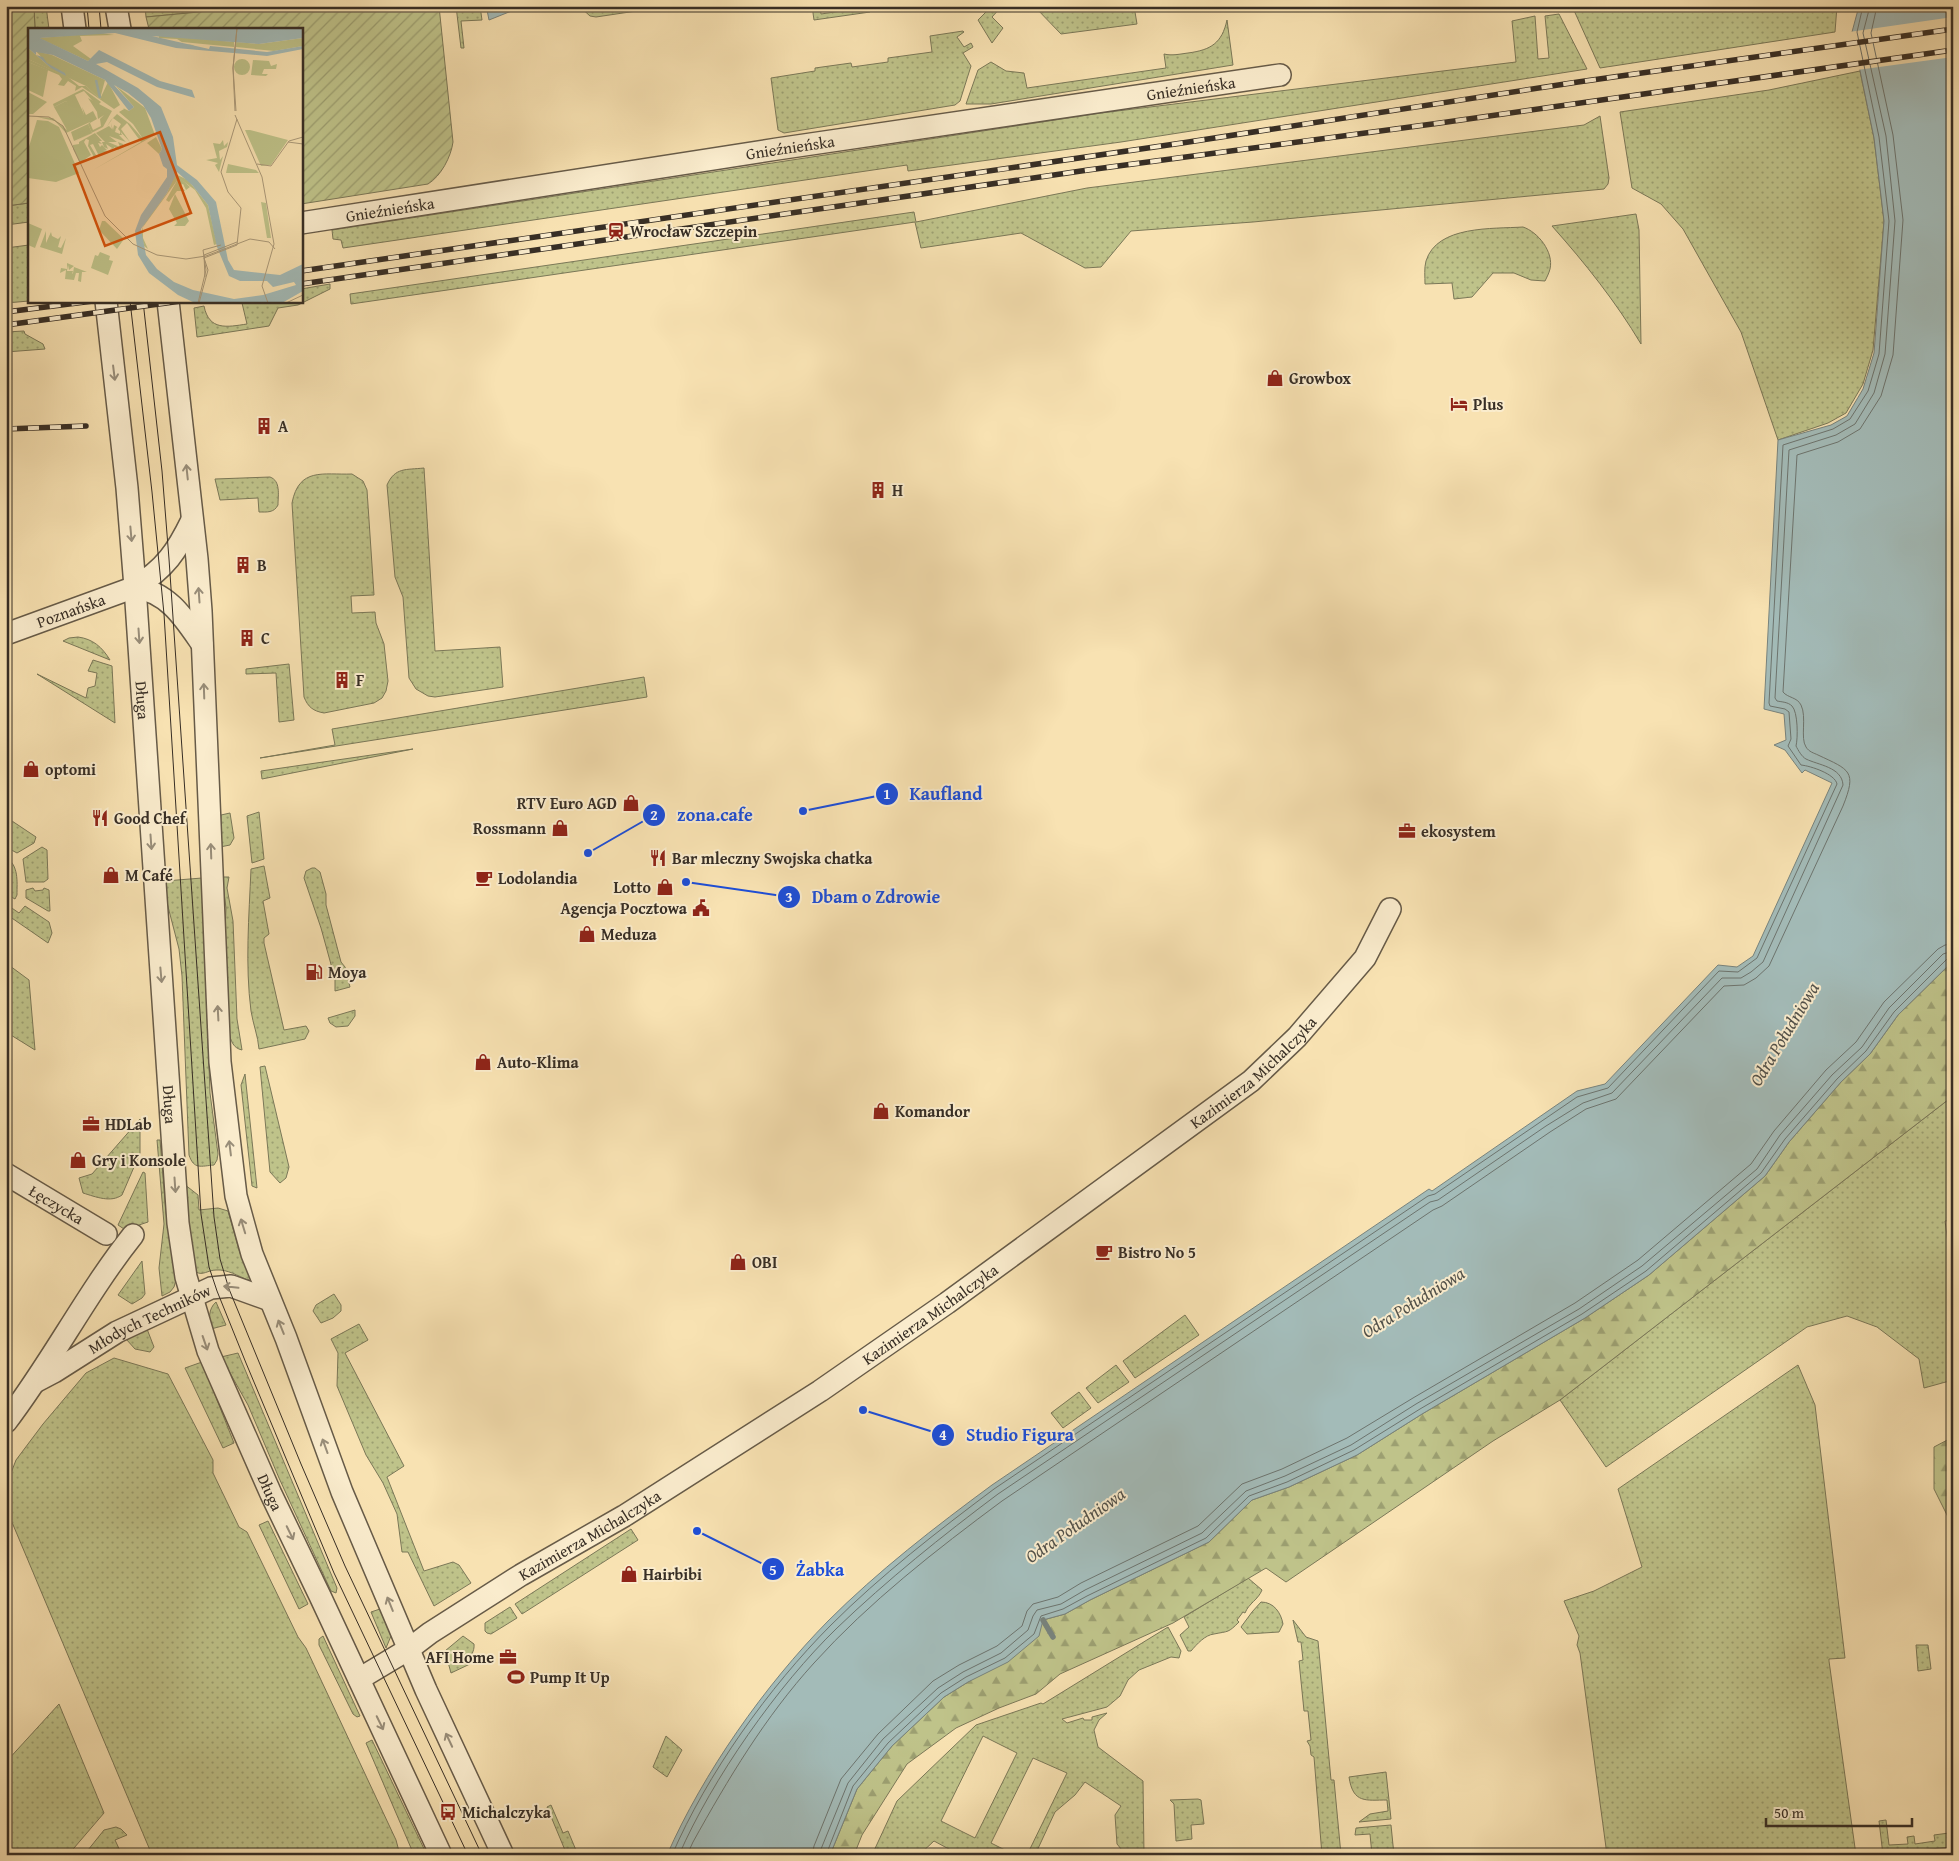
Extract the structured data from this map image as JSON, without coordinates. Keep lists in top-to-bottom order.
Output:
{
  "streets": {
    "street": [
      "Gnieźnieńska",
      "Poznańska",
      "Długa",
      "Kazimierza Michalczyka",
      "Łęczycka",
      "Młodych Techników"
    ]
  },
  "crossings": [
    ["Poznańska", "Długa"],
    ["Długa", "Kazimierza Michalczyka"],
    ["Długa", "Młodych Techników"]
  ],
  "water": ["Odra Południowa"],
  "places": {
    "station": ["Wrocław Szczepin"],
    "shop": [
      "Growbox",
      "optomi",
      "RTV Euro AGD",
      "Rossmann",
      "M Café",
      "Lotto",
      "Meduza",
      "Auto-Klima",
      "Komandor",
      "Gry i Konsole",
      "OBI",
      "Hairbibi"
    ],
    "hotel": ["Plus"],
    "building": [
      "A",
      "H",
      "B",
      "C",
      "F"
    ],
    "other": [
      "Kaufland",
      "zona.cafe",
      "Dbam o Zdrowie",
      "Studio Figura",
      "Żabka"
    ],
    "restaurant": ["Good Chef", "Bar mleczny Swojska chatka"],
    "office": ["ekosystem", "HDLab", "AFI Home"],
    "cafe": ["Lodolandia", "Bistro No 5"],
    "public building": ["Agencja Pocztowa"],
    "fuel station": ["Moya"],
    "sports": ["Pump It Up"],
    "bus stop": ["Michalczyka"]
  },
  "scale_bar": "50 m"
}
